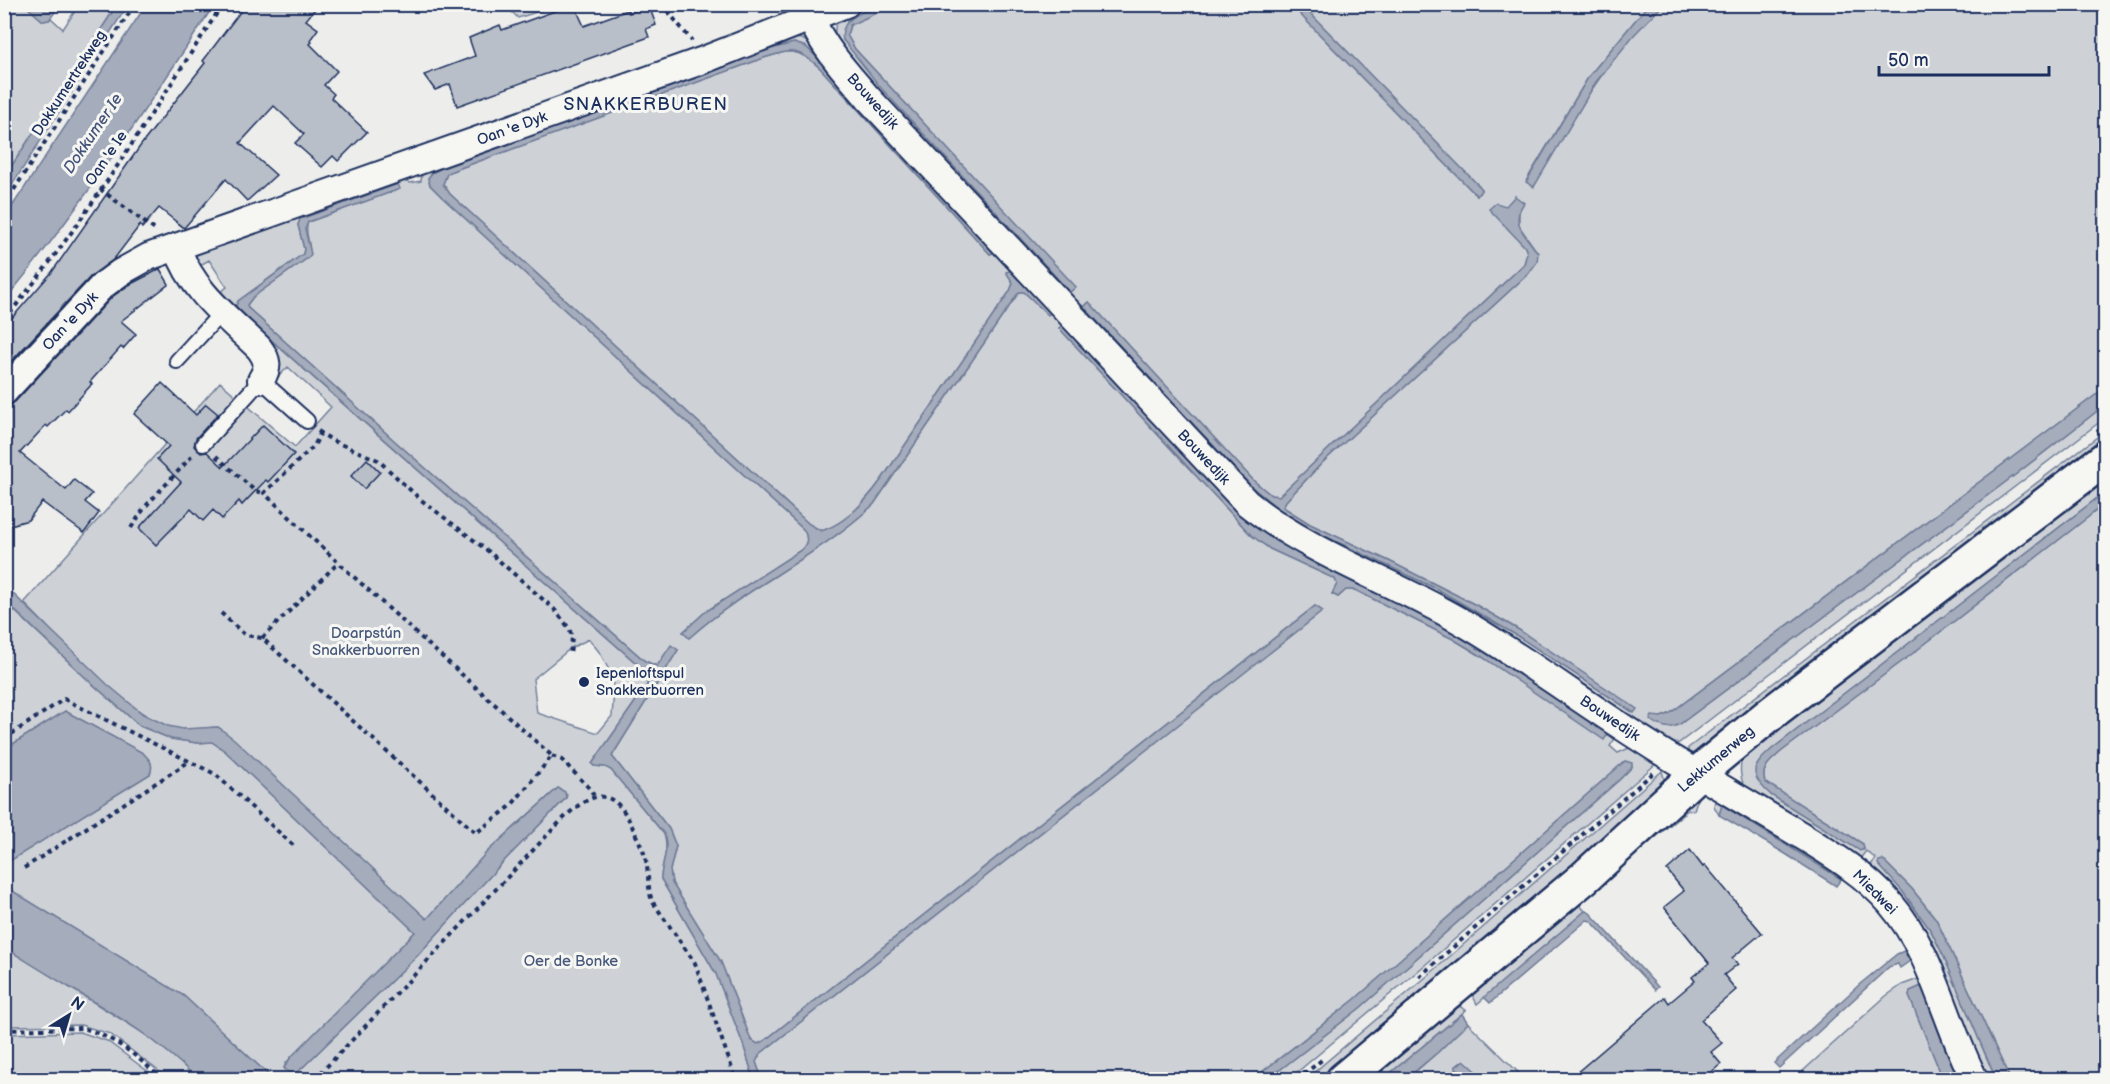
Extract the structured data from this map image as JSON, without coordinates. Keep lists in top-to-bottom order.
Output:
{
  "streets": {
    "main road": ["Lekkumerweg"],
    "street": ["Bouwedijk", "Oan 'e Dyk", "Miedwei"],
    "path": ["Dokkumertrekweg", "Oan 'e Ie"]
  },
  "crossings": [
    ["Bouwedijk", "Oan 'e Dyk"],
    ["Bouwedijk", "Lekkumerweg"],
    ["Bouwedijk", "Miedwei"],
    ["Lekkumerweg", "Miedwei"]
  ],
  "districts": ["SNAKKERBUREN"],
  "water": ["Dokkumer Ie"],
  "parks": ["Doarpstún Snakkerbuorren", "Oer de Bonke"],
  "places": ["Iepenloftspul Snakkerbuorren"],
  "scale_bar": "50 m",
  "north": "top right"
}
